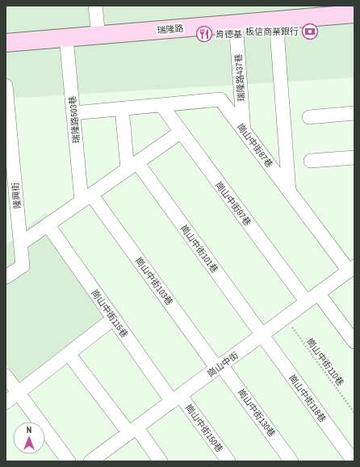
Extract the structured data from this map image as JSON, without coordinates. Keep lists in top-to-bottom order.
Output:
{
  "streets": {
    "street": [
      "瑞隆路",
      "瑞隆路437巷",
      "瑞隆路503巷",
      "崗山中街87巷",
      "隆興街",
      "崗山中街97巷",
      "崗山中街101巷",
      "崗山中街103巷",
      "崗山中街115巷",
      "崗山中街",
      "崗山中街118巷",
      "崗山中街130巷",
      "崗山中街150巷"
    ],
    "path": ["崗山中街110巷"]
  },
  "crossings": [
    ["瑞隆路", "瑞隆路437巷"],
    ["瑞隆路", "瑞隆路503巷"],
    ["瑞隆路437巷", "崗山中街87巷"],
    ["瑞隆路503巷", "崗山中街87巷"],
    ["瑞隆路503巷", "崗山中街103巷"],
    ["崗山中街87巷", "崗山中街97巷"],
    ["崗山中街87巷", "崗山中街"],
    ["崗山中街97巷", "崗山中街"],
    ["崗山中街101巷", "崗山中街"],
    ["崗山中街101巷", "崗山中街118巷"],
    ["崗山中街103巷", "崗山中街"],
    ["崗山中街103巷", "崗山中街130巷"],
    ["崗山中街115巷", "崗山中街"],
    ["崗山中街115巷", "崗山中街150巷"],
    ["崗山中街110巷", "崗山中街"],
    ["崗山中街", "崗山中街118巷"],
    ["崗山中街", "崗山中街130巷"],
    ["崗山中街", "崗山中街150巷"]
  ],
  "places": {
    "bank": ["板信商業銀行"],
    "restaurant": ["肯德基"]
  },
  "north": "top"
}
